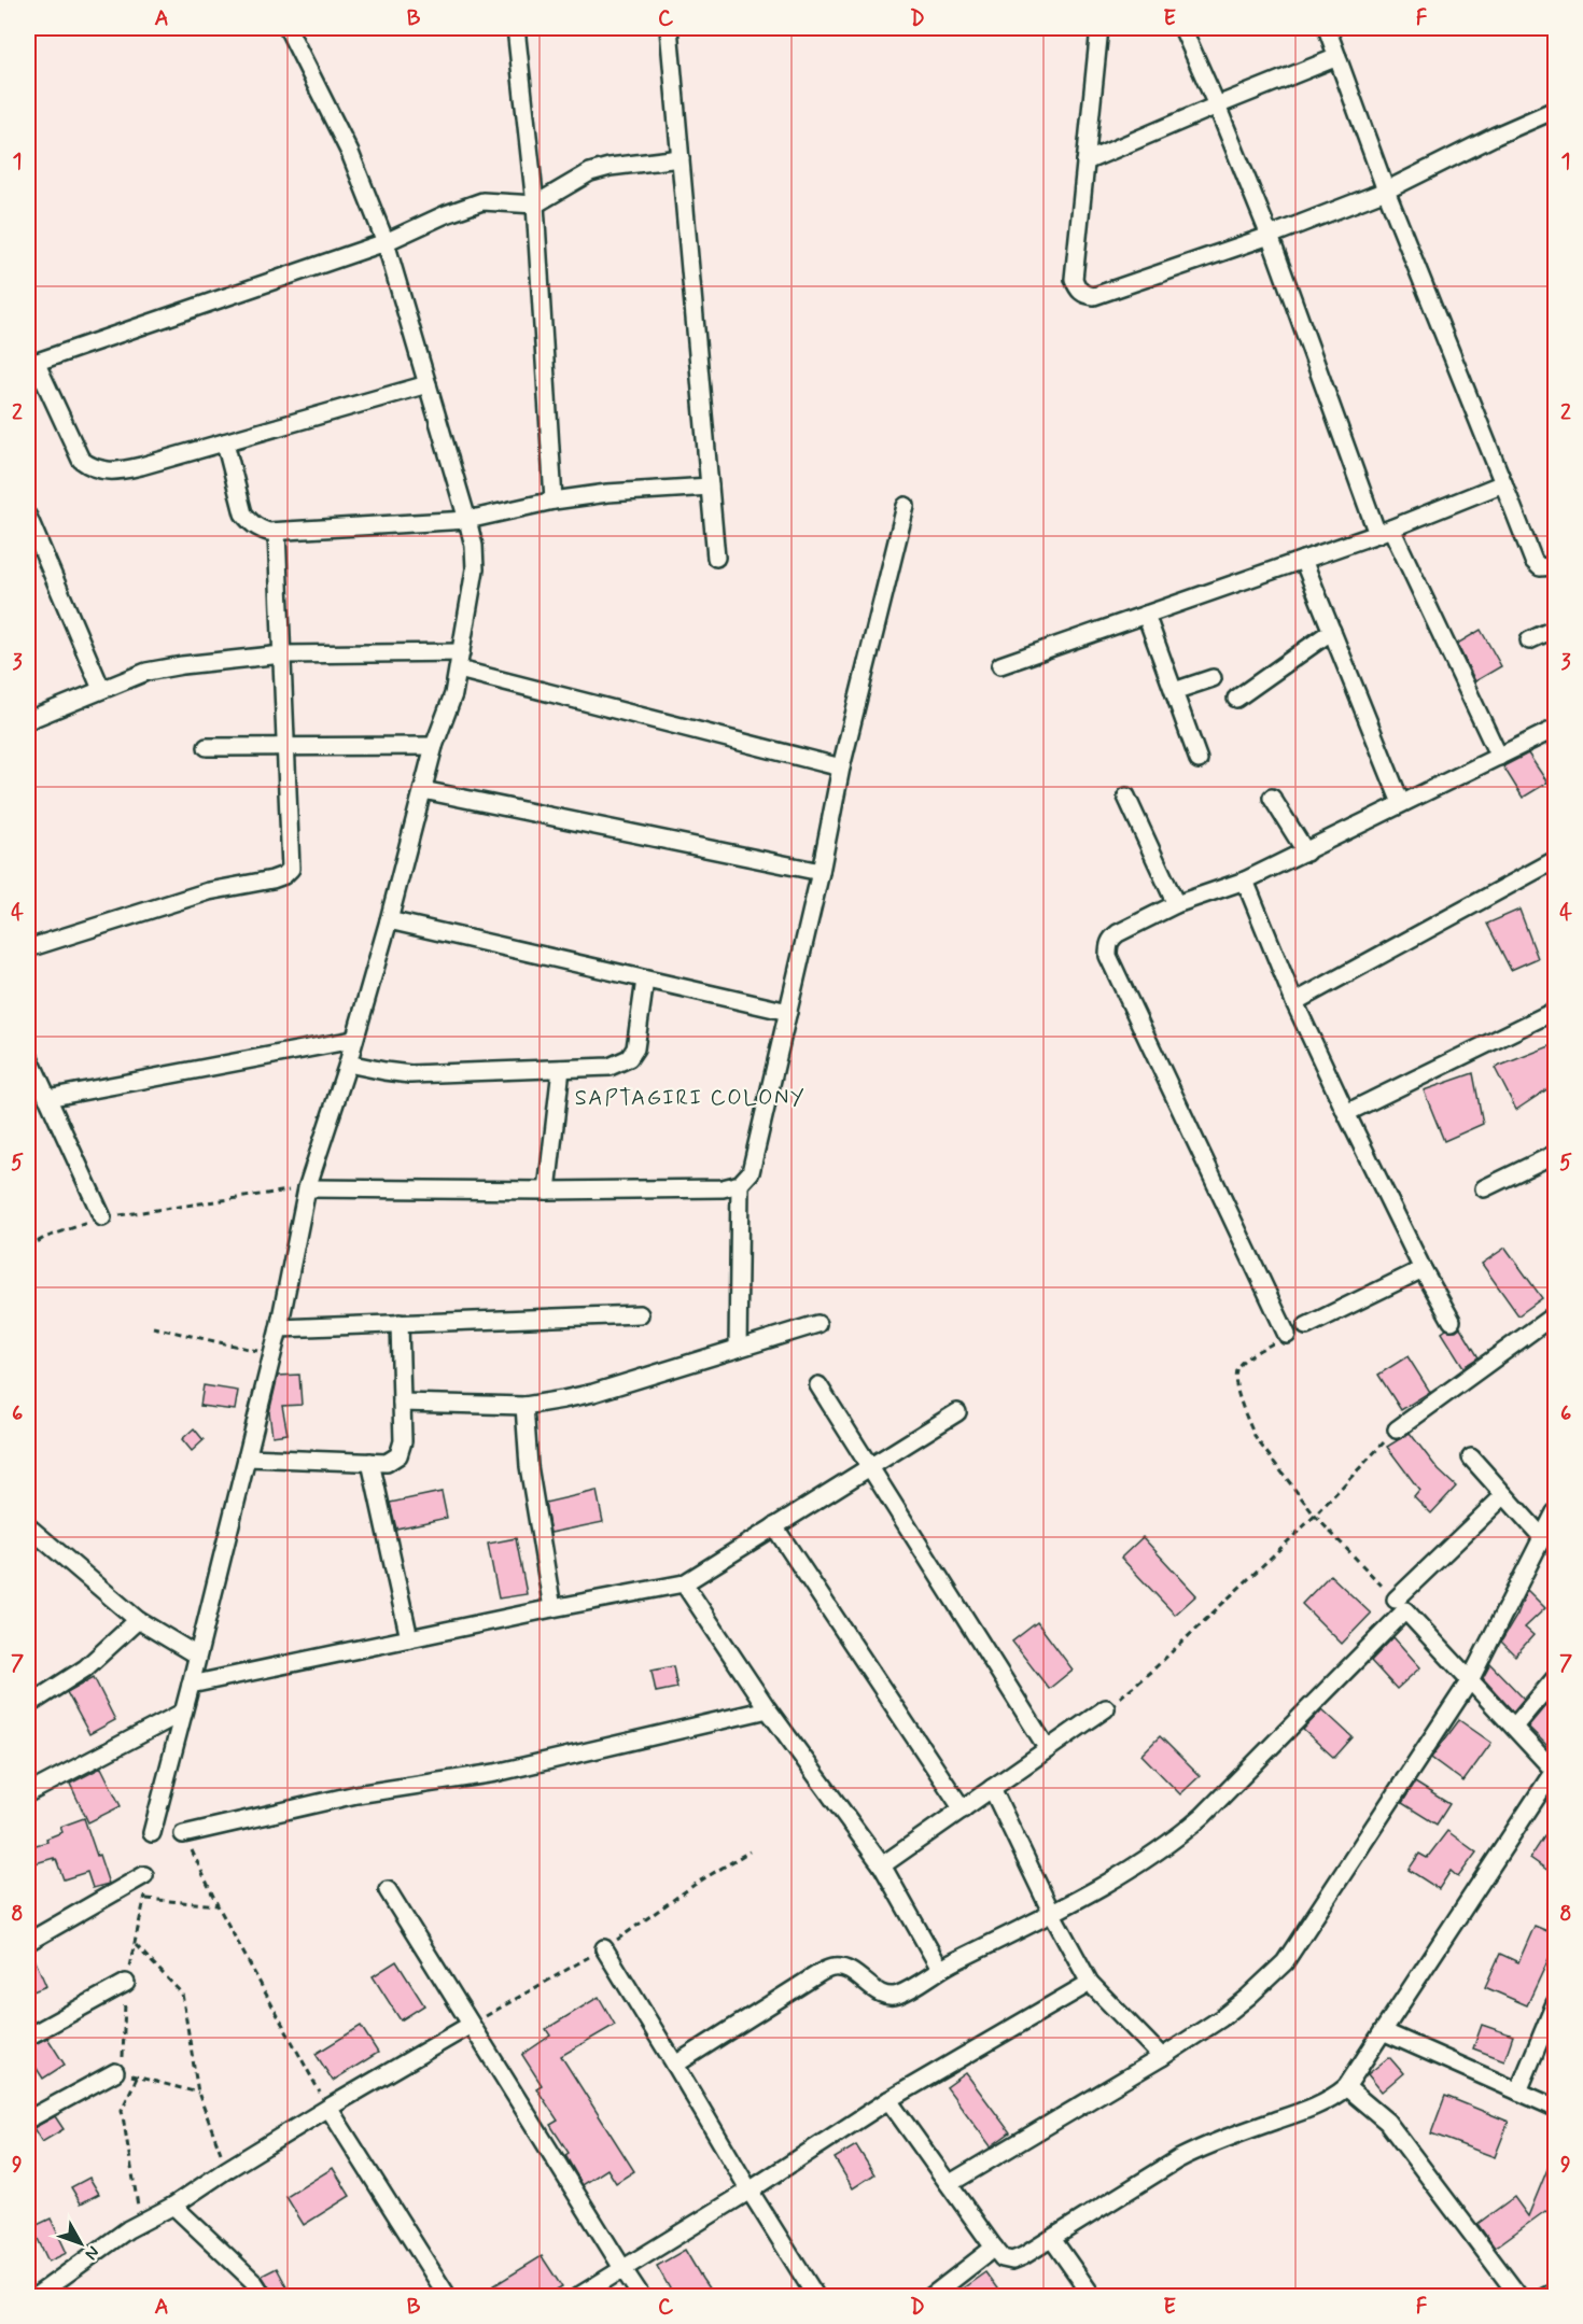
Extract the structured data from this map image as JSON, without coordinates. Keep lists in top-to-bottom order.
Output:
{
  "districts": ["SAPTAGIRI COLONY"],
  "north": "bottom right",
  "grid": {
    "columns": [
      "A",
      "B",
      "C",
      "D",
      "E",
      "F"
    ],
    "rows": [
      "1",
      "2",
      "3",
      "4",
      "5",
      "6",
      "7",
      "8",
      "9"
    ]
  }
}
